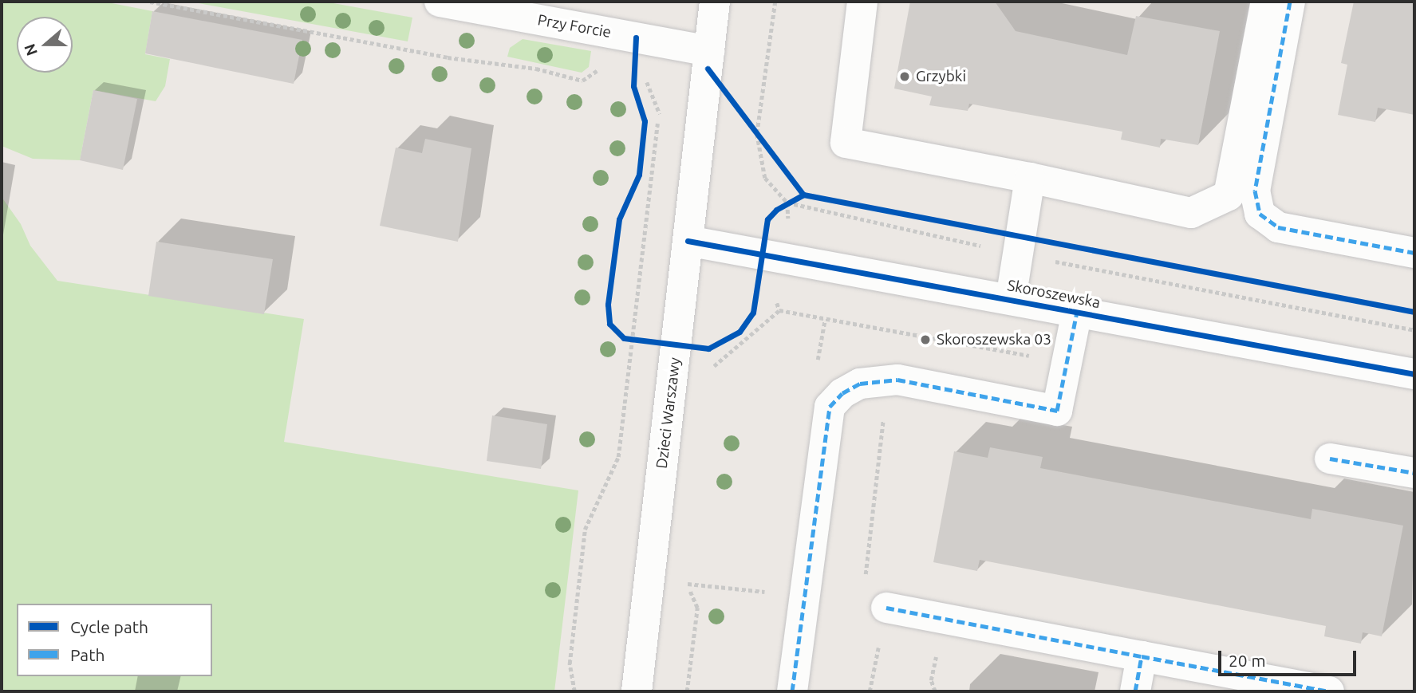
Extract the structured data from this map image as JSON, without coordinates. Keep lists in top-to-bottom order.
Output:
{
  "streets": {
    "street": ["Przy Forcie", "Skoroszewska", "Dzieci Warszawy"]
  },
  "crossings": [
    ["Przy Forcie", "Dzieci Warszawy"],
    ["Skoroszewska", "Dzieci Warszawy"]
  ],
  "places": ["Grzybki", "Skoroszewska 03"],
  "legend": ["Cycle path", "Path"],
  "scale_bar": "20 m",
  "north": "left"
}
